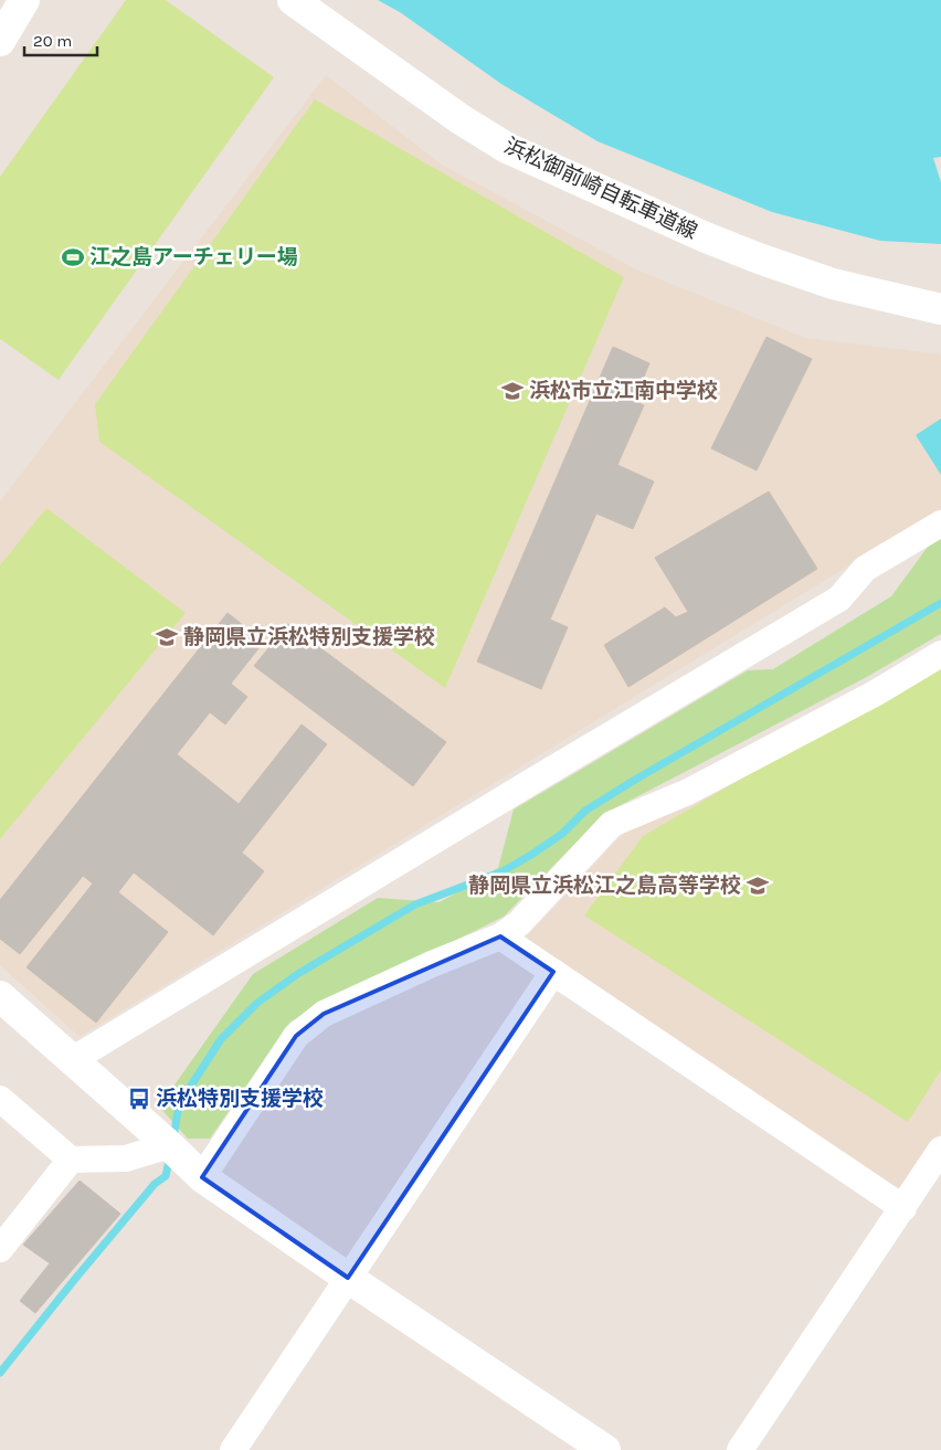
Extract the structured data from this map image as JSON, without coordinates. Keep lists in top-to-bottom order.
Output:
{
  "streets": {
    "street": ["浜松御前崎自転車道線"]
  },
  "places": {
    "sports": ["江之島アーチェリー場"],
    "school or university": ["浜松市立江南中学校", "静岡県立浜松特別支援学校", "静岡県立浜松江之島高等学校"],
    "bus stop": ["浜松特別支援学校"]
  },
  "scale_bar": "20 m"
}
